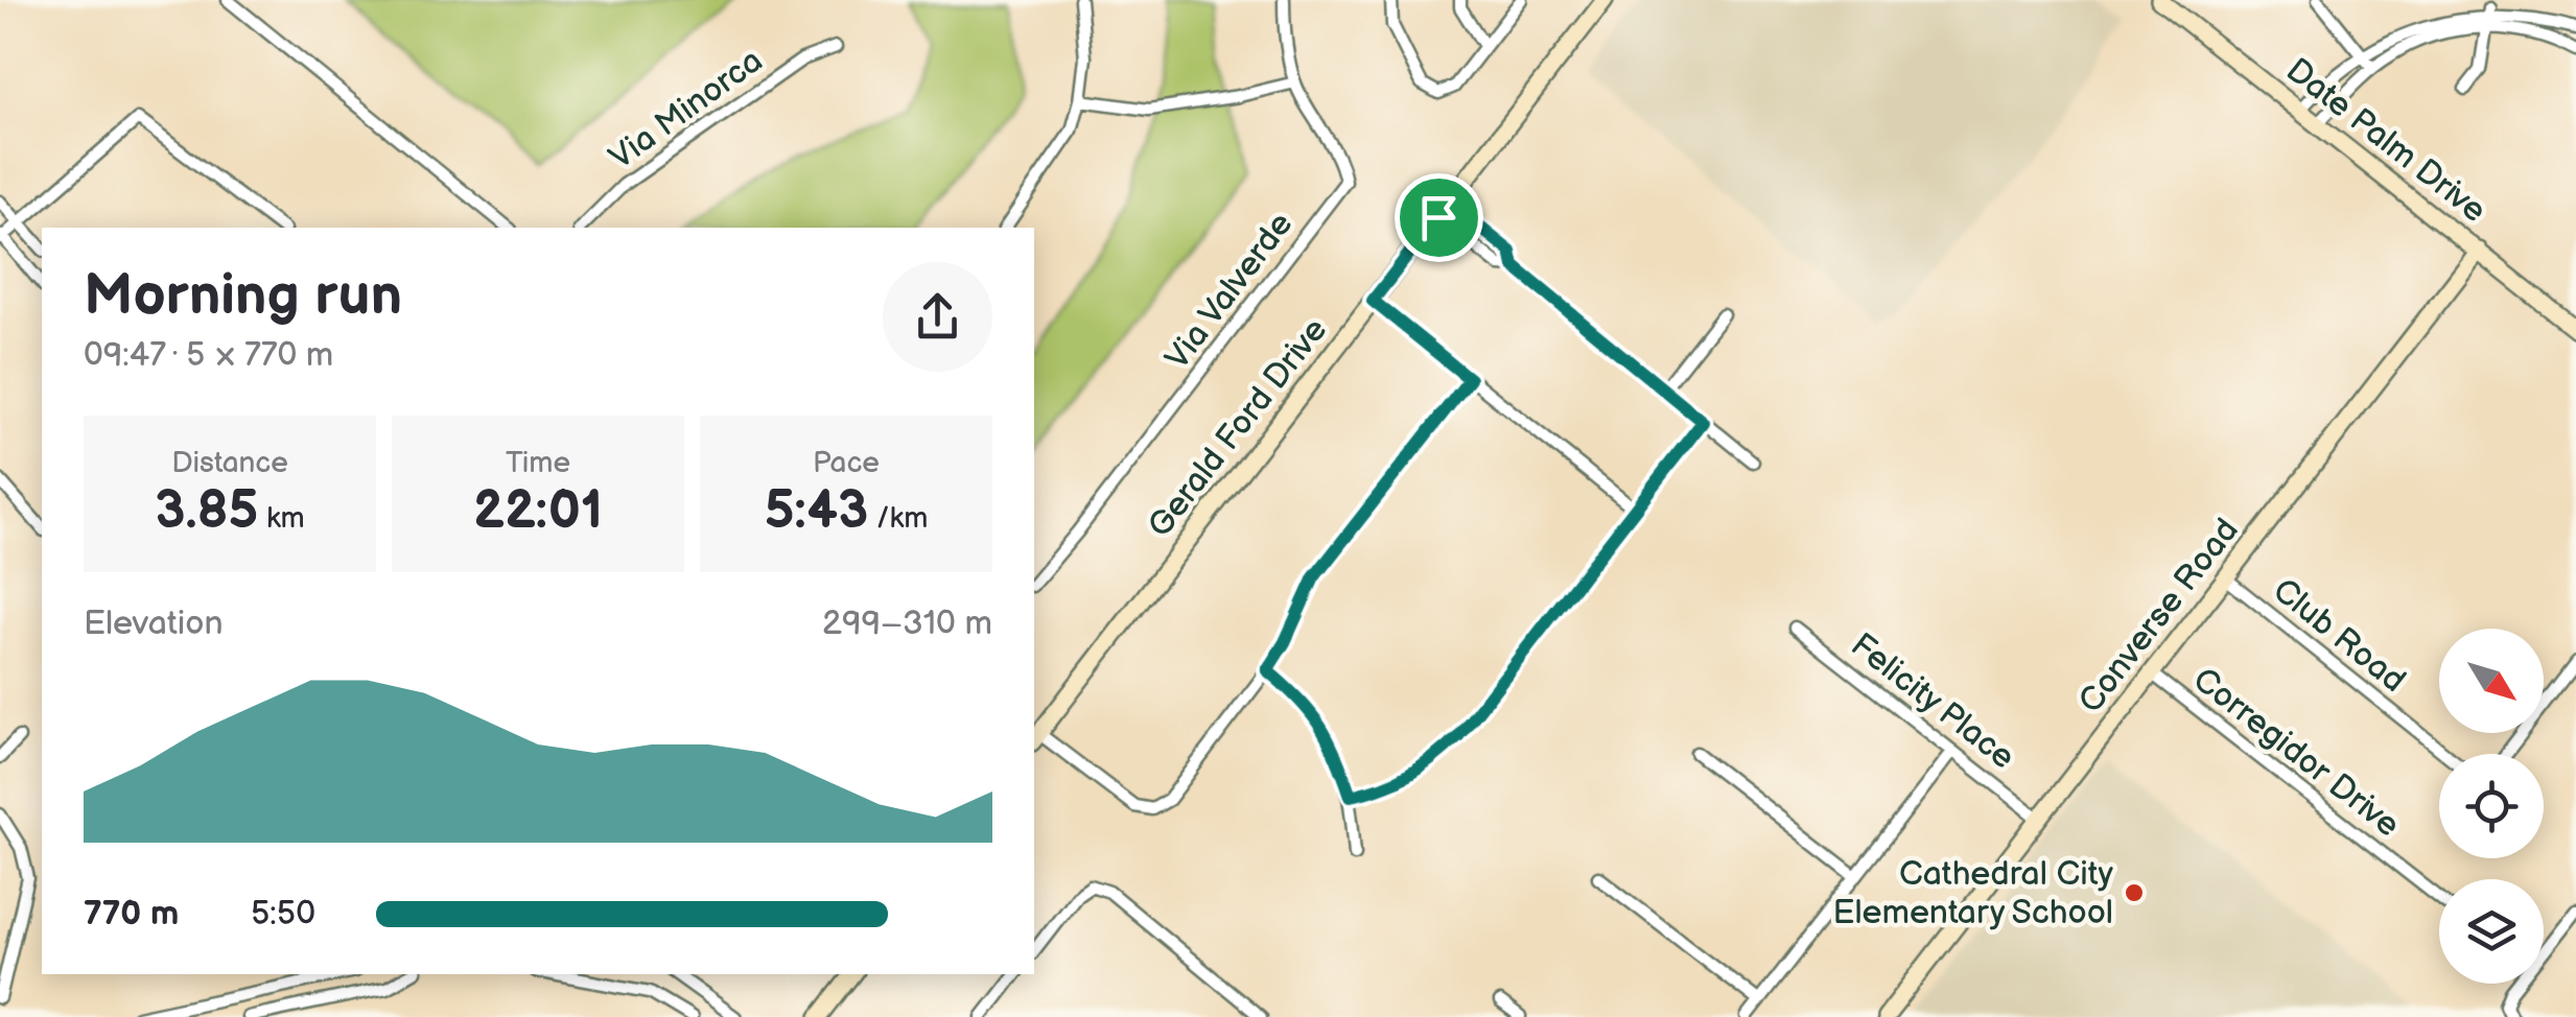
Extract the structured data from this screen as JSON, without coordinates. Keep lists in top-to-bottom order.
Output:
{
  "streets": {
    "main road": ["Date Palm Drive", "Gerald Ford Drive", "Converse Road"],
    "street": [
      "Via Minorca",
      "Via Valverde",
      "Club Road",
      "Felicity Place",
      "Corregidor Drive"
    ]
  },
  "crossings": [
    ["Date Palm Drive", "Converse Road"],
    ["Converse Road", "Club Road"],
    ["Converse Road", "Felicity Place"],
    ["Converse Road", "Corregidor Drive"]
  ],
  "places": ["Cathedral City Elementary School"],
  "north": "bottom right",
  "page": {
    "heading": ["Morning run", "09:47 · 5 × 770 m"],
    "stats": [
      ["Distance", "3.85 km"],
      ["Time", "22:01"],
      ["Pace", "5:43 /km"]
    ],
    "chart": ["Elevation", "299–310 m"],
    "list": [
      {
        "name": "770 m",
        "note": "5:50"
      }
    ]
  }
}
